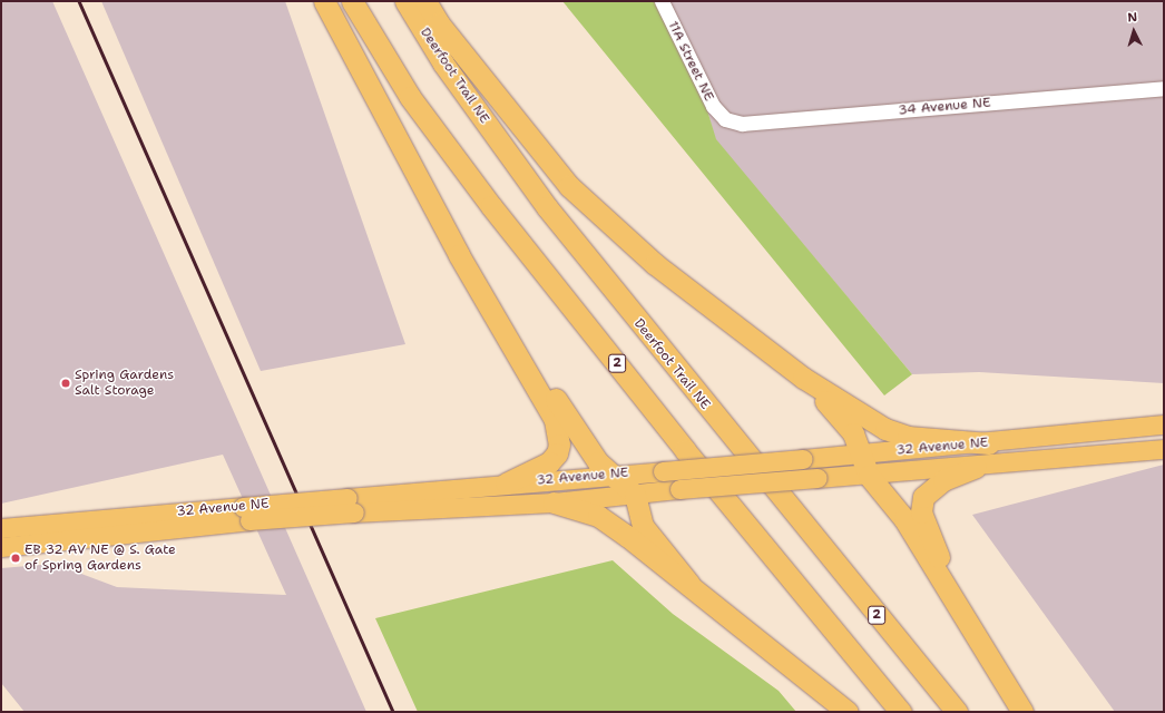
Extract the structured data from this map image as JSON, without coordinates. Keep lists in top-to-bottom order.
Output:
{
  "streets": {
    "highway": ["Deerfoot Trail NE", "2"],
    "main road": ["32 Avenue NE"],
    "street": ["11A Street NE", "34 Avenue NE"]
  },
  "crossings": [
    ["11A Street NE", "34 Avenue NE"]
  ],
  "places": ["Spring Gardens Salt Storage", "EB 32 AV NE @ S. Gate of Spring Gardens"],
  "north": "top"
}
